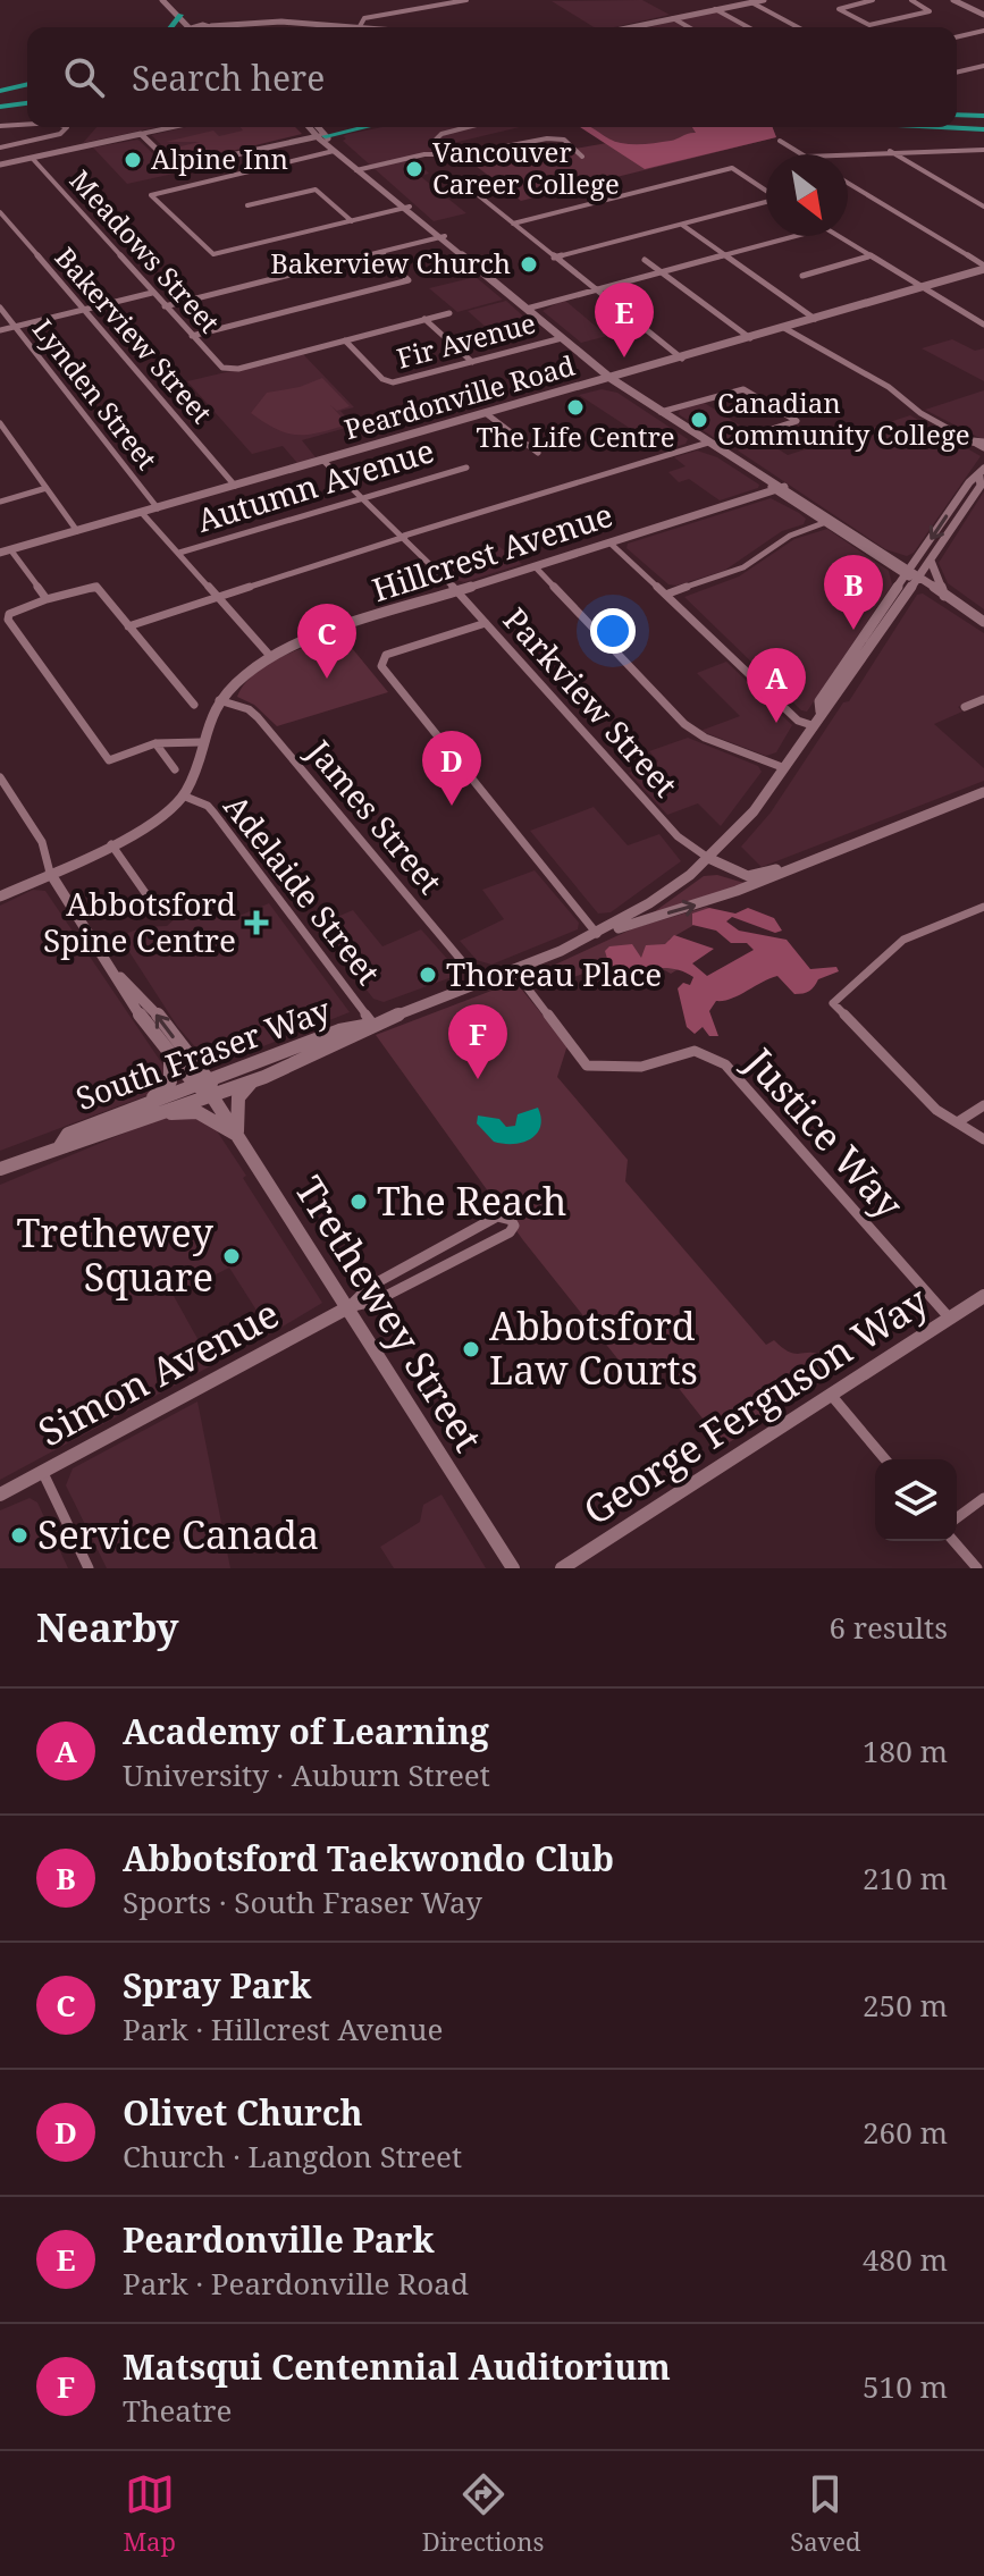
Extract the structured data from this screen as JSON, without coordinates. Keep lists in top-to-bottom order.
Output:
{
  "streets": {
    "main road": [
      "Peardonville Road",
      "Hillcrest Avenue",
      "South Fraser Way",
      "Trethewey Street",
      "Simon Avenue",
      "George Ferguson Way"
    ],
    "street": [
      "Meadows Street",
      "Bakerview Street",
      "Fir Avenue",
      "Lynden Street",
      "Autumn Avenue",
      "Parkview Street",
      "James Street",
      "Adelaide Street",
      "Justice Way"
    ]
  },
  "crossings": [
    ["Meadows Street", "Fir Avenue"],
    ["Bakerview Street", "Peardonville Road"],
    ["Lynden Street", "Peardonville Road"],
    ["Lynden Street", "Autumn Avenue"],
    ["Lynden Street", "Hillcrest Avenue"],
    ["Peardonville Road", "Parkview Street"],
    ["Autumn Avenue", "Parkview Street"],
    ["Hillcrest Avenue", "Parkview Street"],
    ["Hillcrest Avenue", "James Street"],
    ["Hillcrest Avenue", "Adelaide Street"],
    ["Parkview Street", "South Fraser Way"],
    ["James Street", "South Fraser Way"],
    ["Adelaide Street", "South Fraser Way"],
    ["South Fraser Way", "Justice Way"],
    ["South Fraser Way", "Trethewey Street"],
    ["Justice Way", "George Ferguson Way"],
    ["Trethewey Street", "Simon Avenue"]
  ],
  "places": {
    "other": [
      "Alpine Inn",
      "Vancouver Career College",
      "Bakerview Church",
      "The Life Centre",
      "Canadian Community College",
      "Thoreau Place",
      "The Reach",
      "Trethewey Square",
      "Abbotsford Law Courts",
      "Service Canada"
    ],
    "health": ["Abbotsford Spine Centre"]
  },
  "north": "bottom right",
  "page": {
    "search": "Search here",
    "pins": [
      "E",
      "B",
      "C",
      "A",
      "D",
      "F"
    ],
    "heading": ["Nearby", "6 results"],
    "list": [
      {
        "mark": "A",
        "name": "Academy of Learning",
        "note": "University · Auburn Street",
        "value": "180 m"
      },
      {
        "mark": "B",
        "name": "Abbotsford Taekwondo Club",
        "note": "Sports · South Fraser Way",
        "value": "210 m"
      },
      {
        "mark": "C",
        "name": "Spray Park",
        "note": "Park · Hillcrest Avenue",
        "value": "250 m"
      },
      {
        "mark": "D",
        "name": "Olivet Church",
        "note": "Church · Langdon Street",
        "value": "260 m"
      },
      {
        "mark": "E",
        "name": "Peardonville Park",
        "note": "Park · Peardonville Road",
        "value": "480 m"
      },
      {
        "mark": "F",
        "name": "Matsqui Centennial Auditorium",
        "note": "Theatre",
        "value": "510 m"
      }
    ],
    "nav": ["Map", "Directions", "Saved"]
  }
}
